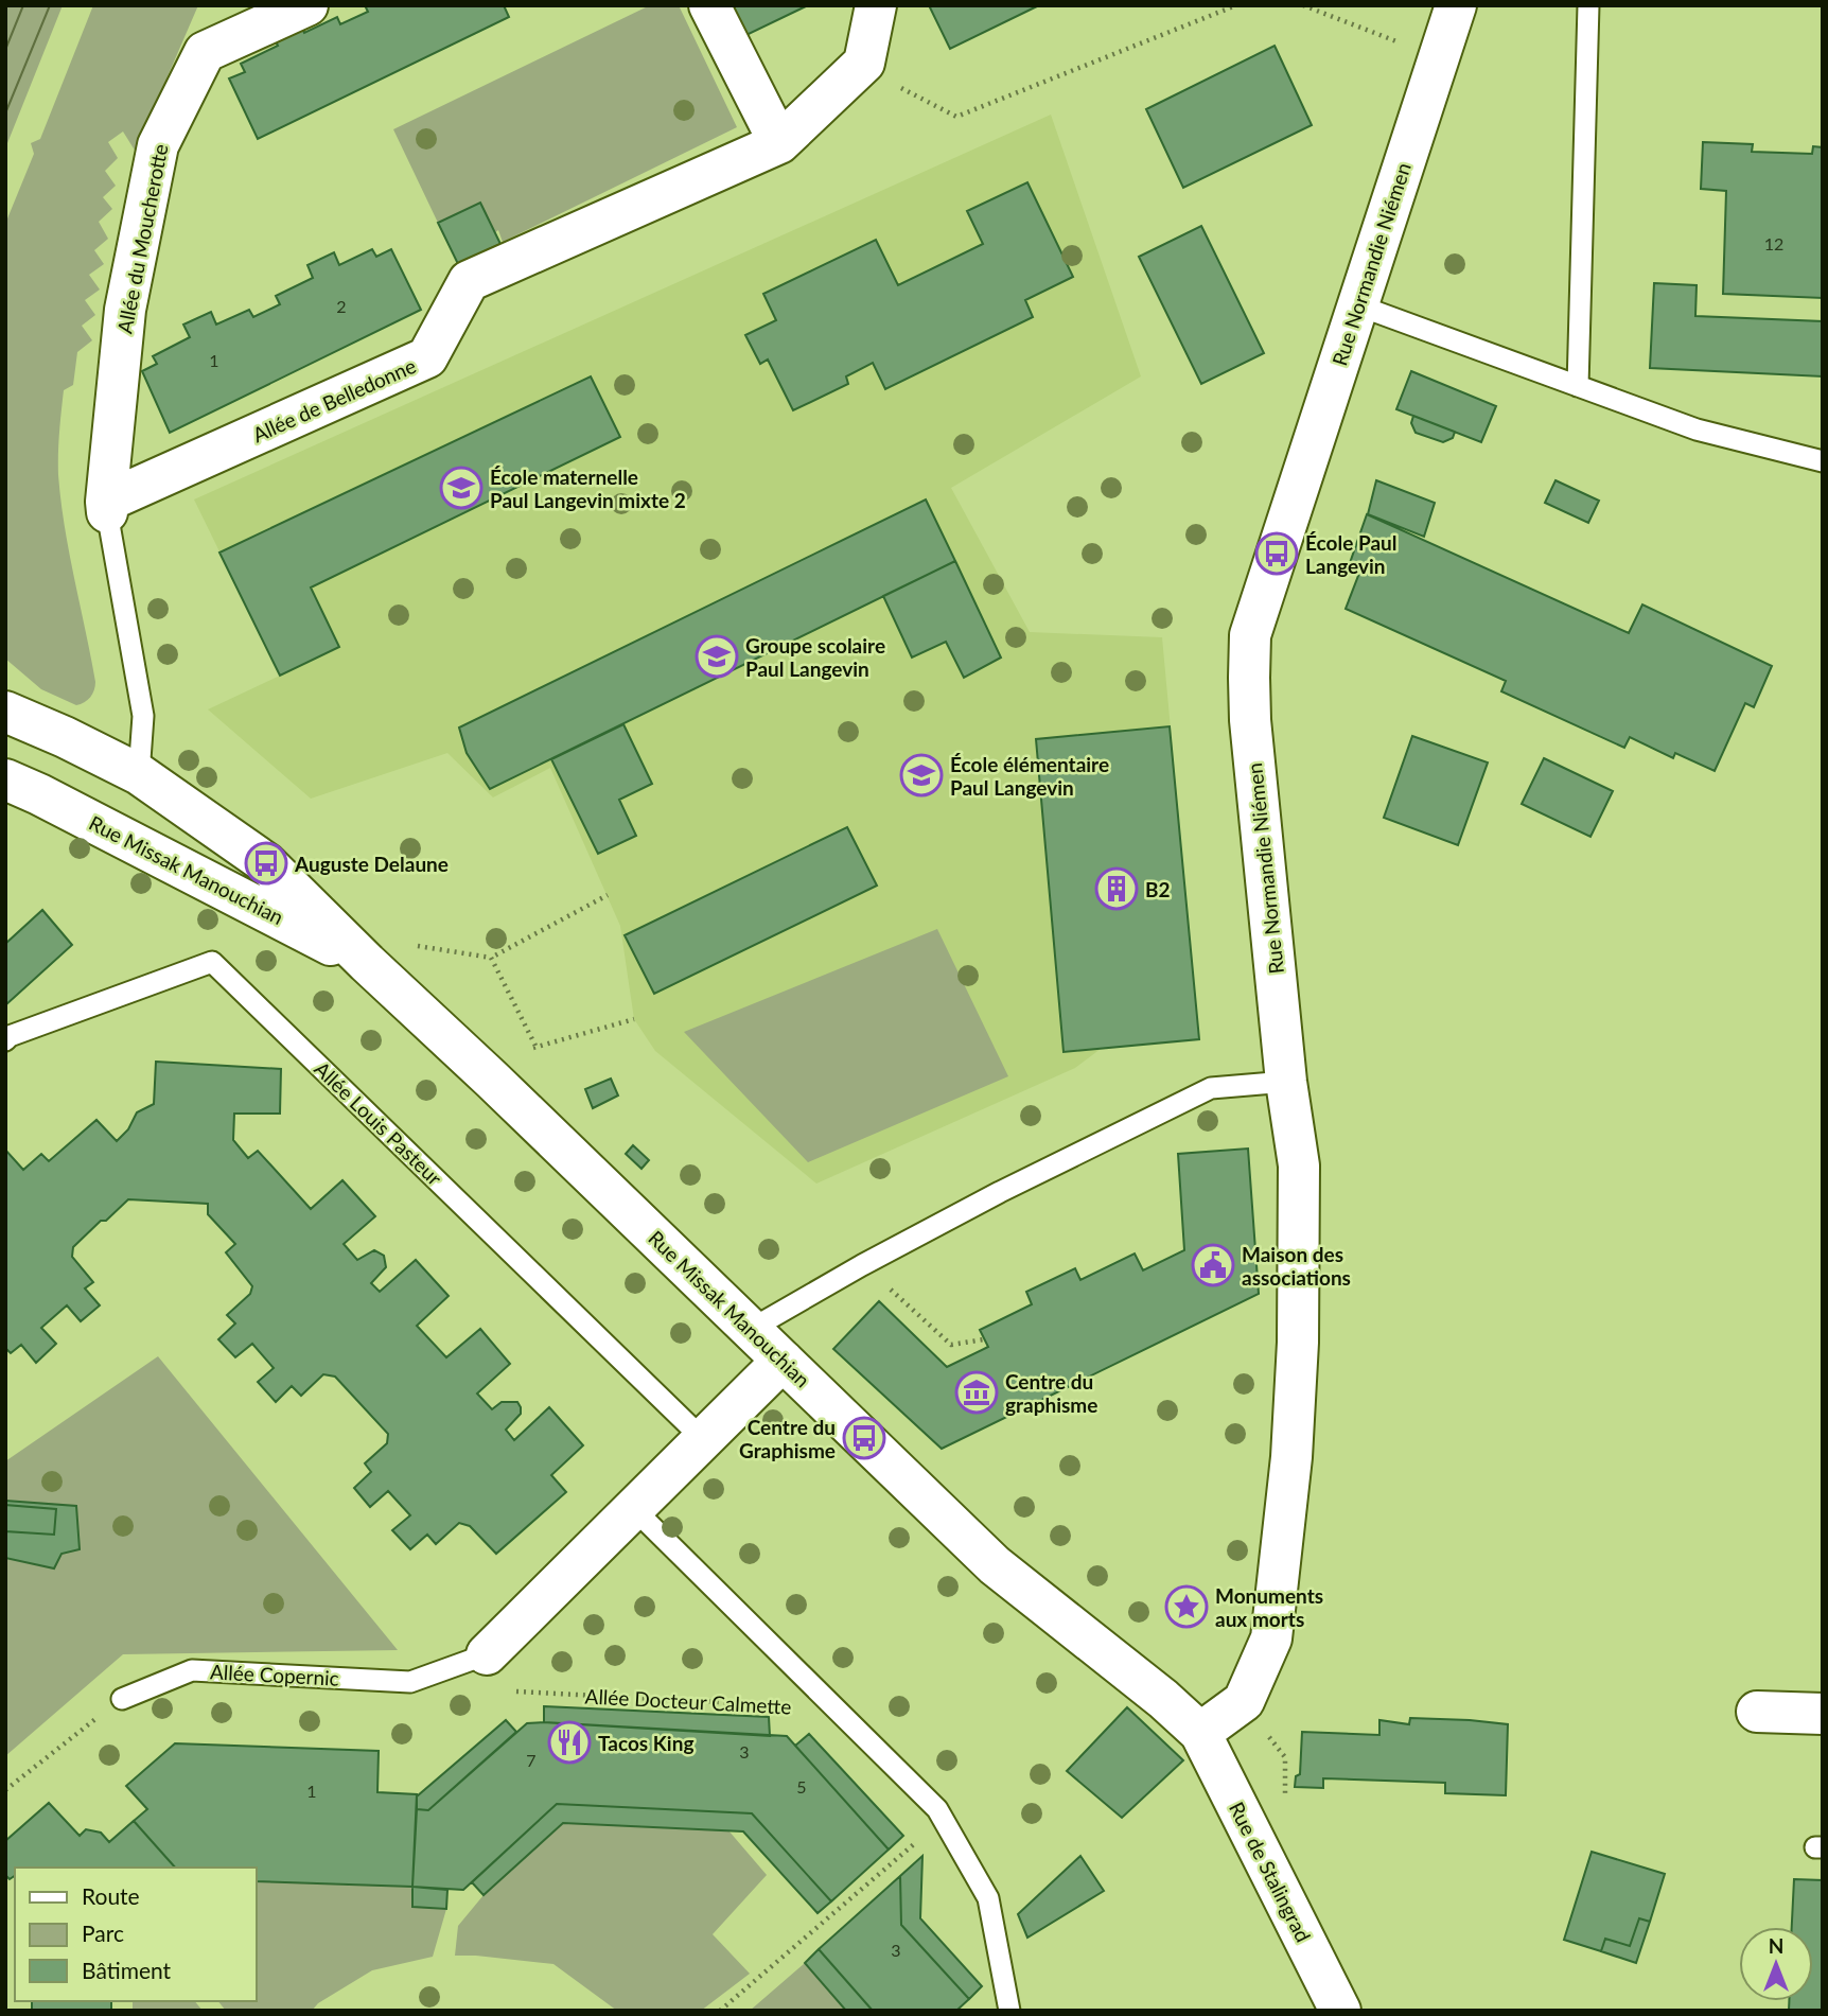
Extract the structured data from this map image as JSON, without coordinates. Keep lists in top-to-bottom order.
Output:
{
  "streets": {
    "street": [
      "Allée du Moucherotte",
      "Rue Normandie Niémen",
      "Allée de Belledonne",
      "Rue Missak Manouchian",
      "Rue de Stalingrad"
    ],
    "lane": ["Allée Louis Pasteur", "Allée Copernic", "Allée Docteur Calmette"]
  },
  "crossings": [
    ["Allée du Moucherotte", "Allée de Belledonne"],
    ["Rue Normandie Niémen", "Rue Missak Manouchian"],
    ["Rue Normandie Niémen", "Rue de Stalingrad"],
    ["Rue Missak Manouchian", "Rue de Stalingrad"],
    ["Allée Copernic", "Allée Docteur Calmette"]
  ],
  "places": {
    "school or university": ["École maternelle Paul Langevin mixte 2", "Groupe scolaire Paul Langevin", "École élémentaire Paul Langevin"],
    "bus stop": ["École Paul Langevin", "Auguste Delaune", "Centre du Graphisme"],
    "building": ["B2"],
    "public building": ["Maison des associations"],
    "museum": ["Centre du graphisme"],
    "place": ["Monuments aux morts"],
    "restaurant": ["Tacos King"]
  },
  "house_numbers": [
    "12",
    "2",
    "1",
    "3",
    "7",
    "5",
    "1",
    "3"
  ],
  "legend": ["Route", "Parc", "Bâtiment"],
  "north": "top"
}
